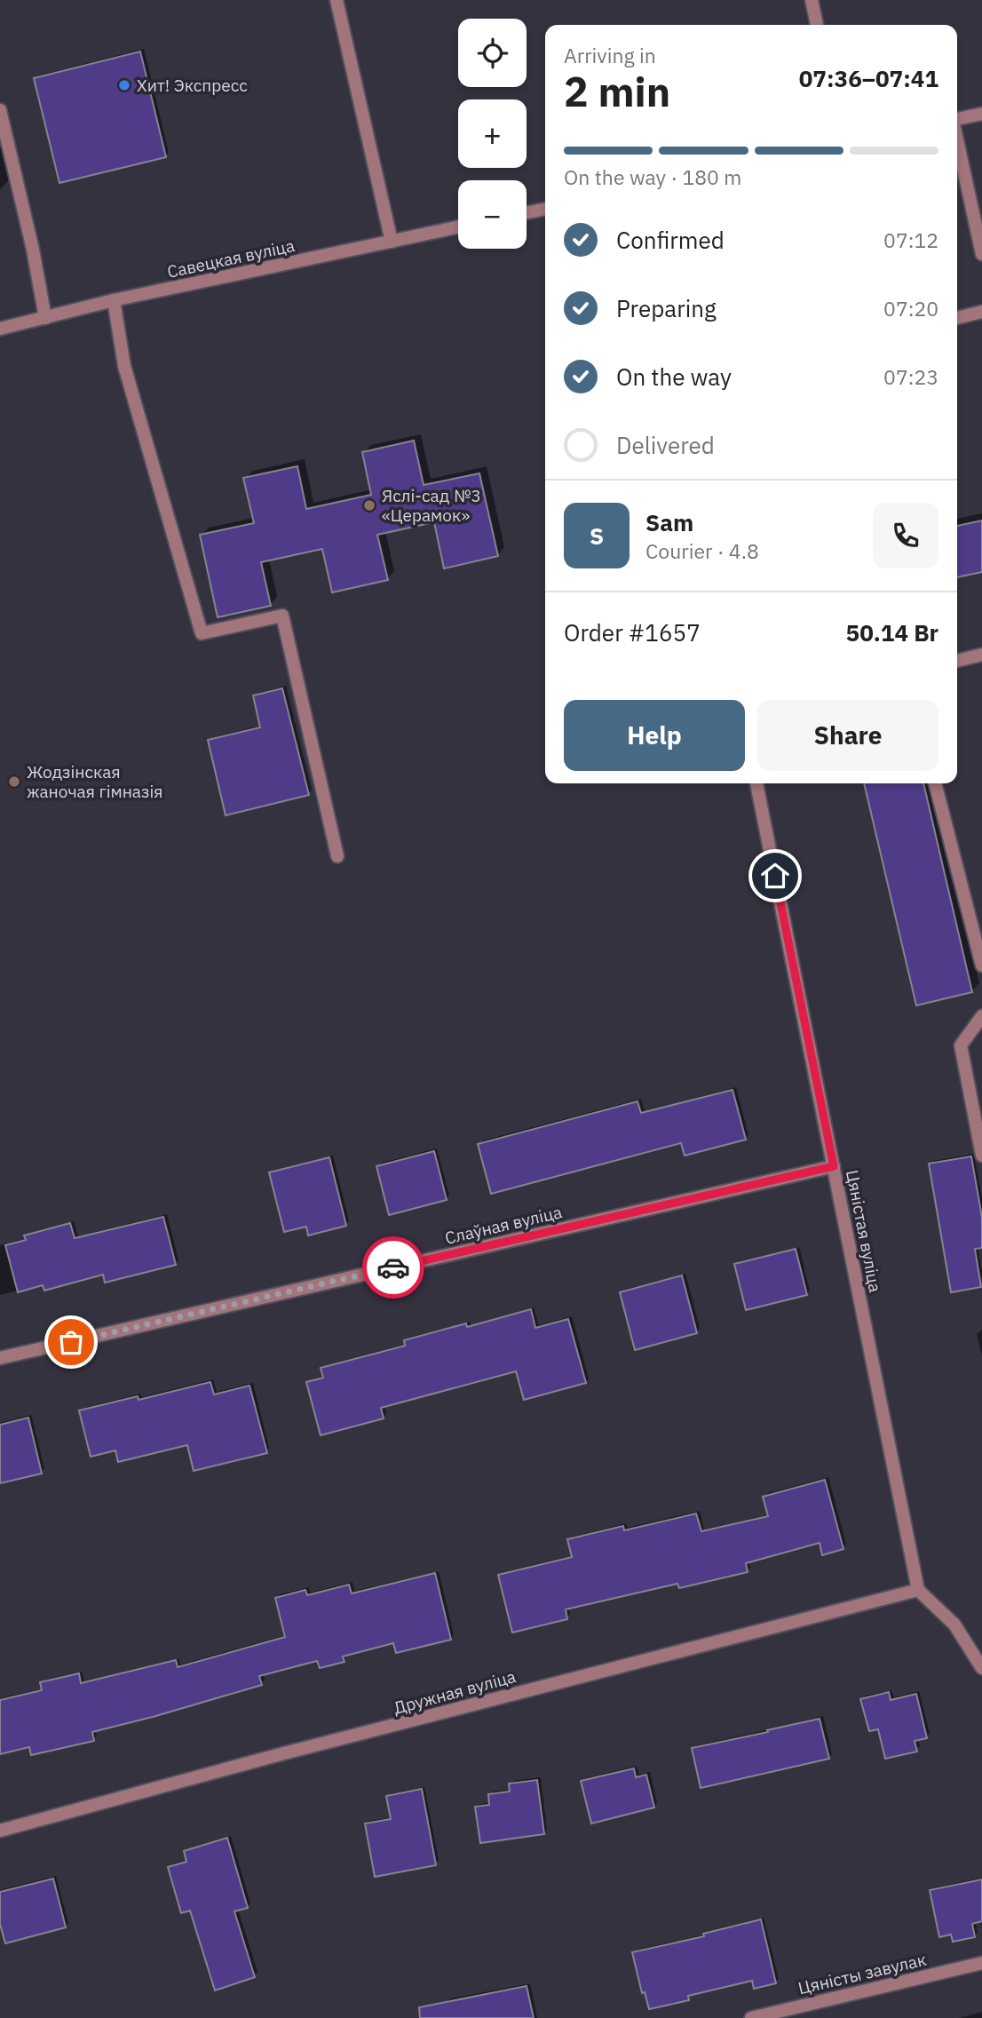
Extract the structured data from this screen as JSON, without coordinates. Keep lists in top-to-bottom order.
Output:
{
  "streets": {
    "street": [
      "Савецкая вуліца",
      "Слаўная вуліца",
      "Цяністая вуліца",
      "Дружная вуліца",
      "Цяністы завулак"
    ]
  },
  "crossings": [
    ["Слаўная вуліца", "Цяністая вуліца"],
    ["Цяністая вуліца", "Дружная вуліца"]
  ],
  "places": ["Хит! Экспресс", "Яслі-сад №3 «Церамок»", "Жодзінская жаночая гімназія"],
  "page": {
    "map_buttons": ["+", "−"],
    "heading": ["2 min", "Arriving in", "07:36–07:41"],
    "panel": [
      "Sam",
      "Courier · 4.8",
      "Order #1657",
      "50.14 Br"
    ],
    "bar": "On the way · 180 m",
    "list": [
      ["Confirmed", "07:12"],
      ["Preparing", "07:20"],
      ["On the way", "07:23"],
      "Delivered"
    ],
    "round": "S",
    "buttons": ["Help", "Share"]
  }
}
